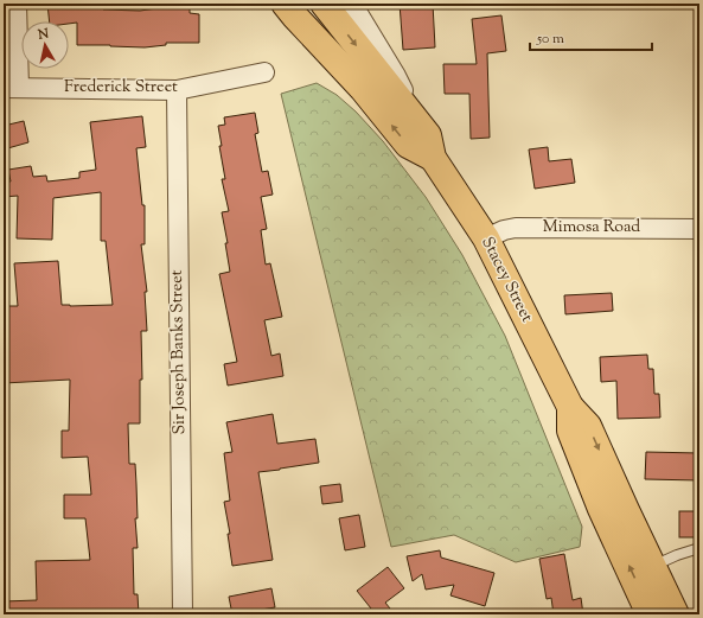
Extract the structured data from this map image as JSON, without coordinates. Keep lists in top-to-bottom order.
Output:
{
  "streets": {
    "highway": ["Stacey Street"],
    "street": ["Frederick Street", "Mimosa Road", "Sir Joseph Banks Street"]
  },
  "crossings": [
    ["Frederick Street", "Sir Joseph Banks Street"],
    ["Mimosa Road", "Stacey Street"]
  ],
  "scale_bar": "50 m",
  "north": "top"
}
